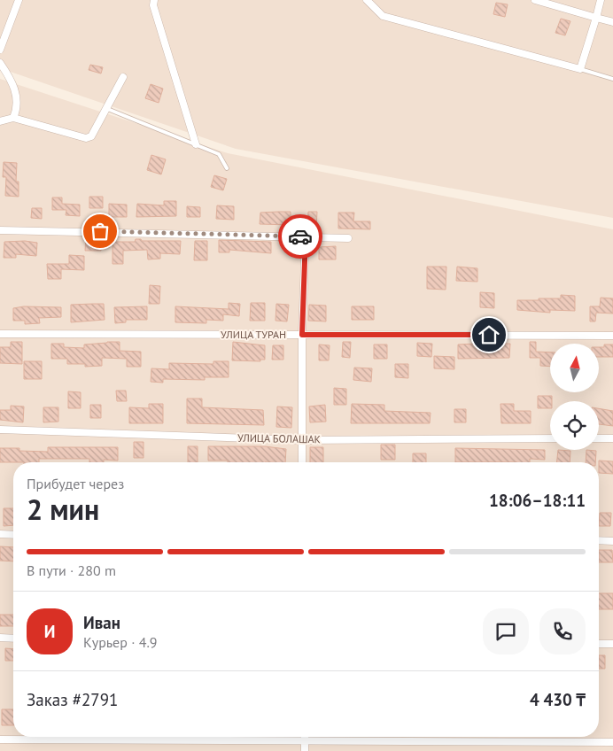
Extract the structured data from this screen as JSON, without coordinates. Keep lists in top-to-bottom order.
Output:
{
  "streets": {
    "street": ["УЛИЦА ТУРАН", "УЛИЦА БОЛАШАК"]
  },
  "north": "top",
  "page": {
    "heading": ["2 мин", "Прибудет через", "18:06–18:11"],
    "panel": [
      "Иван",
      "Курьер · 4.9",
      "Заказ #2791",
      "4 430 ₸"
    ],
    "bar": "В пути · 280 m",
    "round": "И"
  }
}
